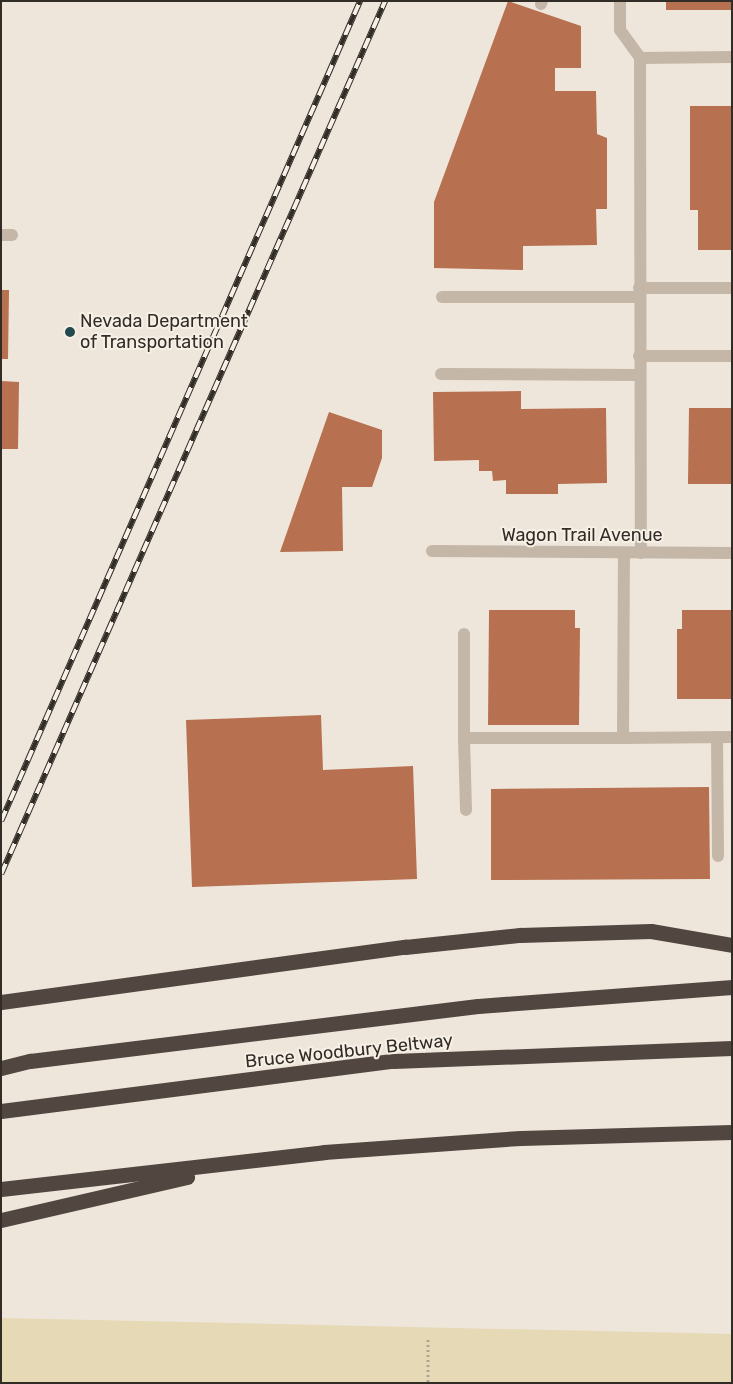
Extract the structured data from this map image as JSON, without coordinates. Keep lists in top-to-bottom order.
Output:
{
  "streets": {
    "highway": ["Bruce Woodbury Beltway"],
    "street": ["Wagon Trail Avenue"]
  },
  "places": ["Nevada Department of Transportation"]
}
